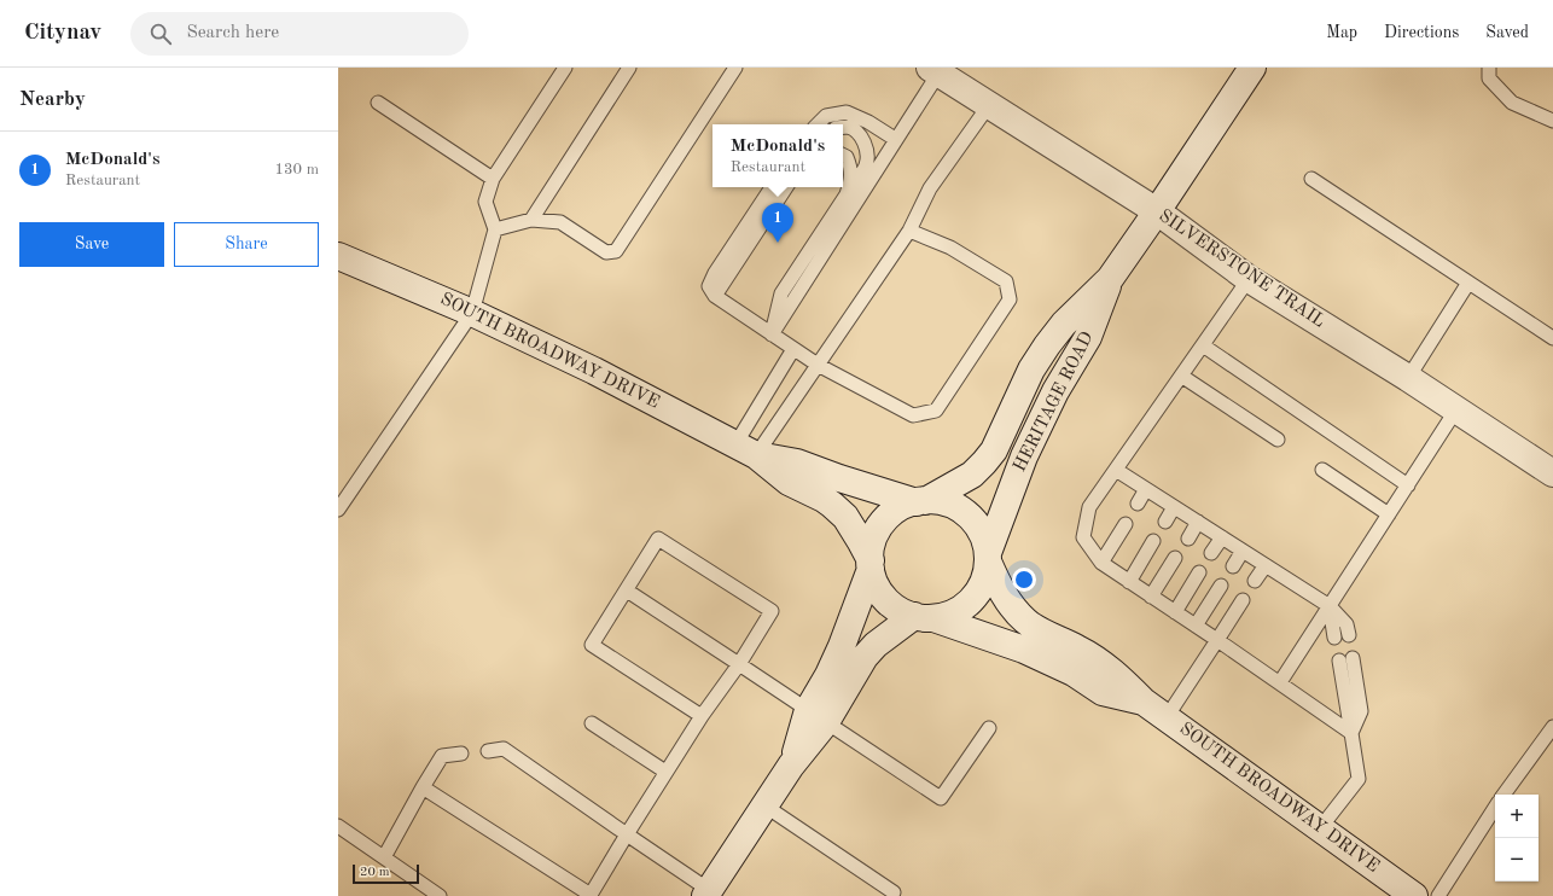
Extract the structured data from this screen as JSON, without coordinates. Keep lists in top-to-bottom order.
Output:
{
  "streets": {
    "main road": ["SILVERSTONE TRAIL", "SOUTH BROADWAY DRIVE", "HERITAGE ROAD"]
  },
  "crossings": [
    ["SILVERSTONE TRAIL", "HERITAGE ROAD"],
    ["SOUTH BROADWAY DRIVE", "HERITAGE ROAD"]
  ],
  "scale_bar": "20 m",
  "page": {
    "header": "Citynav",
    "search": "Search here",
    "nav": ["Map", "Directions", "Saved"],
    "heading": "Nearby",
    "popup": ["McDonald's", "Restaurant"],
    "list": [
      {
        "mark": "1",
        "name": "McDonald's",
        "note": "Restaurant",
        "value": "130 m"
      }
    ],
    "pins": "1",
    "buttons": ["Save", "Share"],
    "map_buttons": ["+", "−"],
    "scale": "20 m"
  }
}
